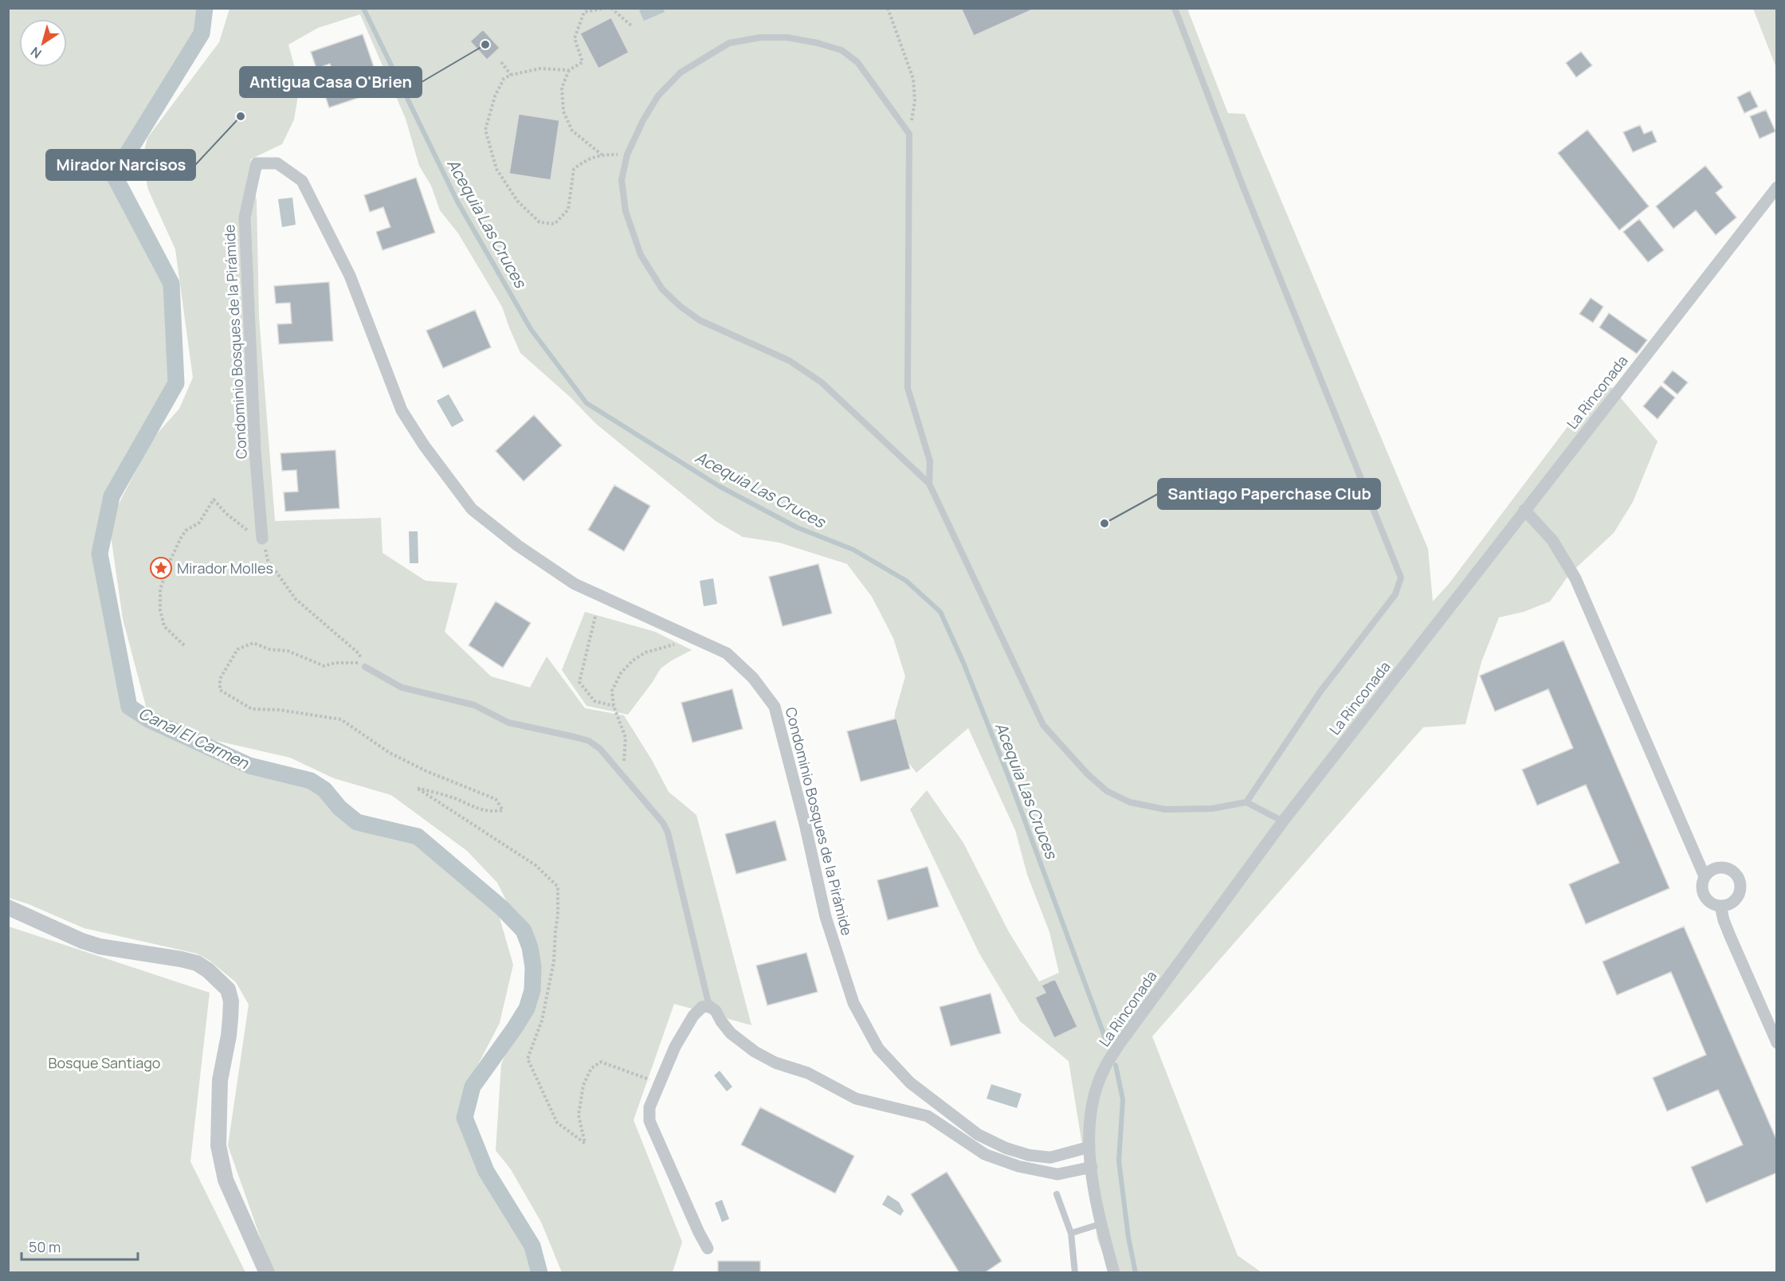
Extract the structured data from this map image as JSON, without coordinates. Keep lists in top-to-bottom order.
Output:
{
  "streets": {
    "street": ["Condominio Bosques de la Pirámide", "La Rinconada"]
  },
  "crossings": [
    ["Condominio Bosques de la Pirámide", "La Rinconada"]
  ],
  "water": ["Acequia Las Cruces", "Canal El Carmen"],
  "parks": ["Bosque Santiago"],
  "places": {
    "other": ["Antigua Casa O'Brien", "Mirador Narcisos", "Santiago Paperchase Club"],
    "place": ["Mirador Molles"]
  },
  "scale_bar": "50 m",
  "north": "bottom left"
}
